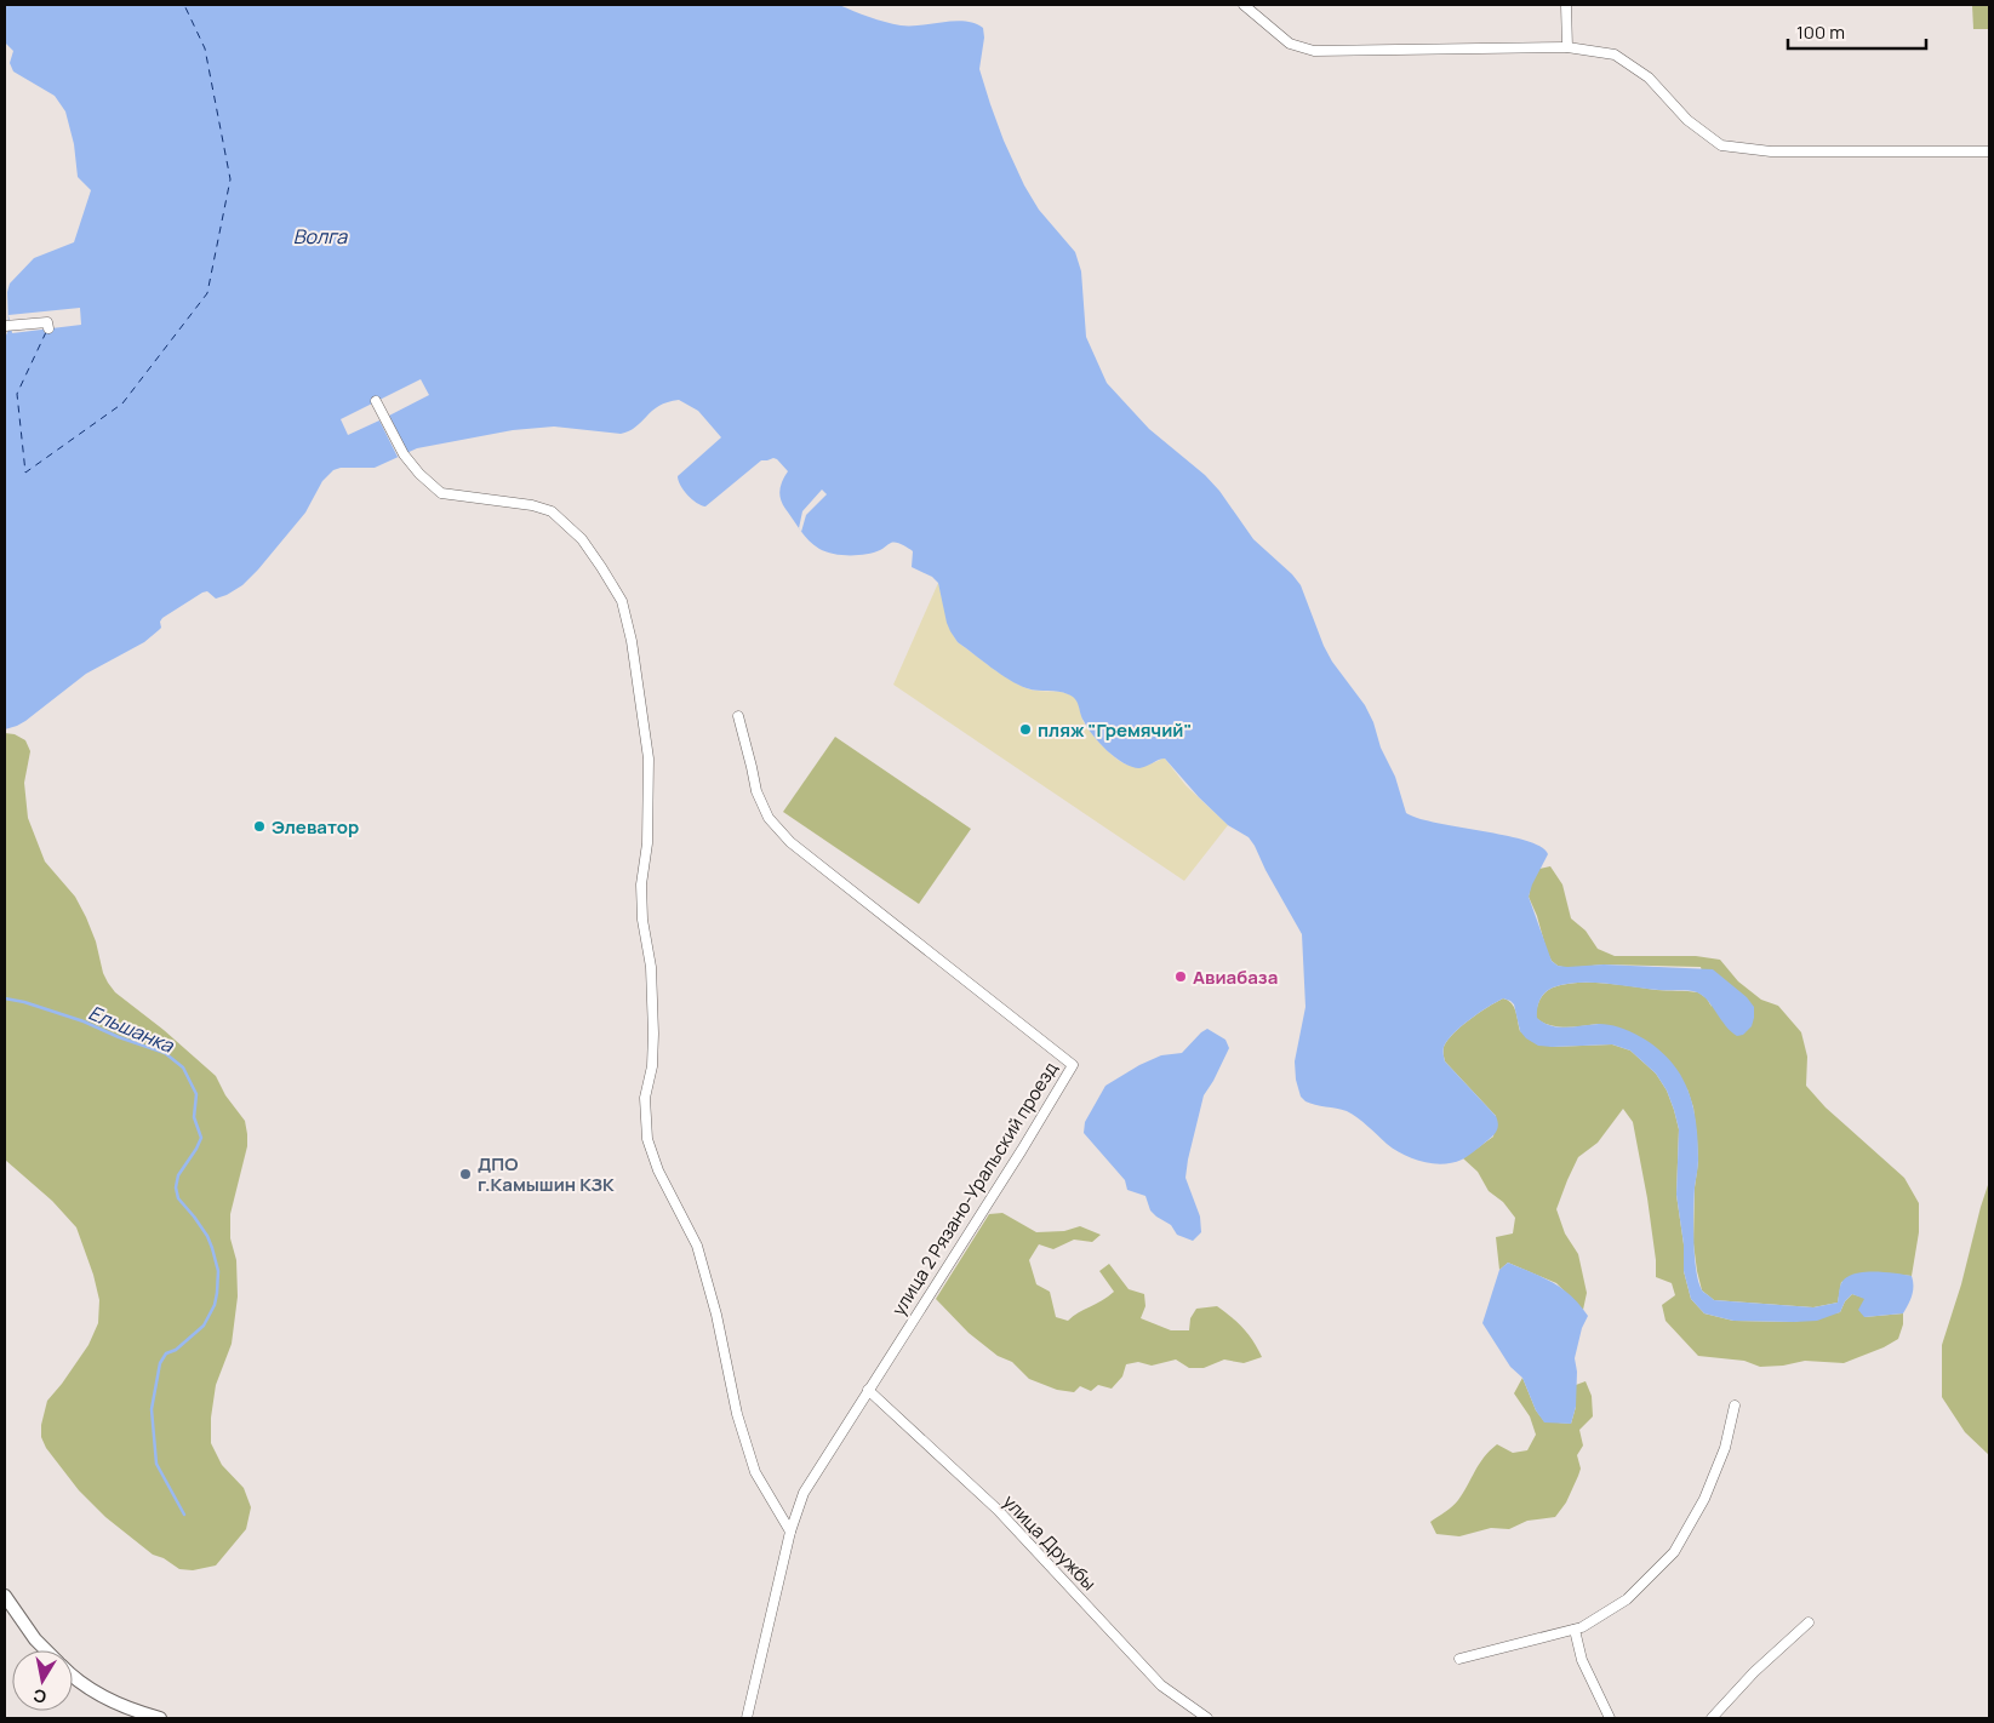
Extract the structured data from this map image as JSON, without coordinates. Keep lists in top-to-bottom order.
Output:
{
  "streets": {
    "street": ["улица 2 Рязано-Уральский проезд", "улица Дружбы"]
  },
  "crossings": [
    ["улица 2 Рязано-Уральский проезд", "улица Дружбы"]
  ],
  "water": ["Волга", "Ельшанка"],
  "places": [
    "пляж \"Гремячий\"",
    "Элеватор",
    "Авиабаза",
    "ДПО г.Камышин КЗК"
  ],
  "scale_bar": "100 m",
  "north": "bottom"
}
